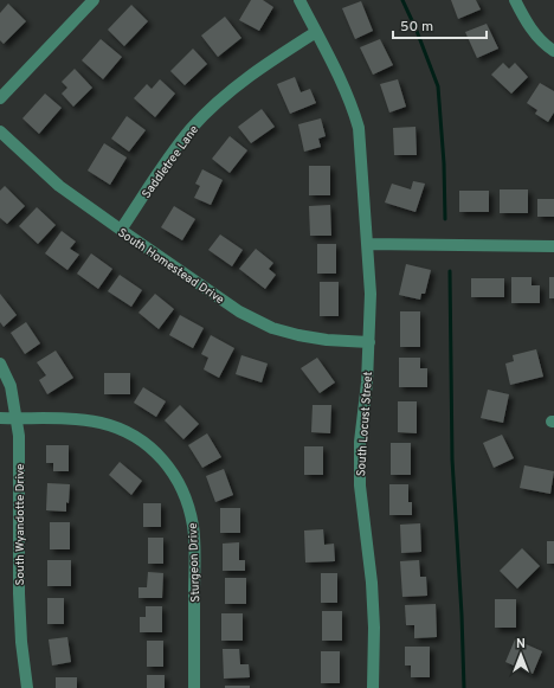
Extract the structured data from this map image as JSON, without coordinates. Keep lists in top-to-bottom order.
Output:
{
  "streets": {
    "street": [
      "Saddletree Lane",
      "South Homestead Drive",
      "South Locust Street",
      "South Wyandotte Drive",
      "Sturgeon Drive"
    ]
  },
  "crossings": [
    ["Saddletree Lane", "South Homestead Drive"],
    ["Saddletree Lane", "South Locust Street"],
    ["South Homestead Drive", "South Locust Street"],
    ["South Wyandotte Drive", "Sturgeon Drive"]
  ],
  "scale_bar": "50 m",
  "north": "top"
}
